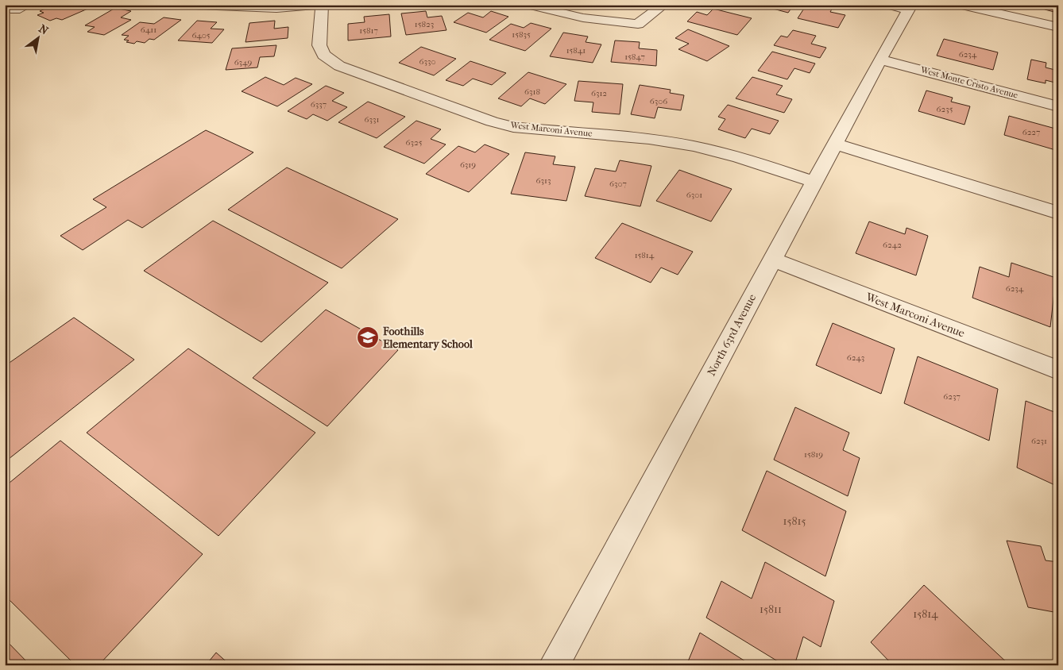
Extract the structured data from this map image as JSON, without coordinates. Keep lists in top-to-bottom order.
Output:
{
  "streets": {
    "street": ["West Monte Cristo Avenue", "West Marconi Avenue", "North 63rd Avenue"]
  },
  "crossings": [
    ["West Monte Cristo Avenue", "North 63rd Avenue"],
    ["West Marconi Avenue", "North 63rd Avenue"]
  ],
  "places": {
    "school or university": ["Foothills Elementary School"]
  },
  "house_numbers": [
    "15823",
    "6411",
    "15817",
    "15835",
    "6405",
    "15841",
    "6234",
    "15847",
    "6330",
    "6349",
    "6318",
    "6312",
    "6306",
    "6337",
    "6235",
    "6331",
    "6227",
    "6325",
    "6319",
    "6313",
    "6307",
    "6301",
    "6242",
    "15814",
    "6234",
    "6243",
    "6237",
    "6231",
    "15819",
    "15815",
    "15811",
    "15814"
  ],
  "north": "top right"
}
